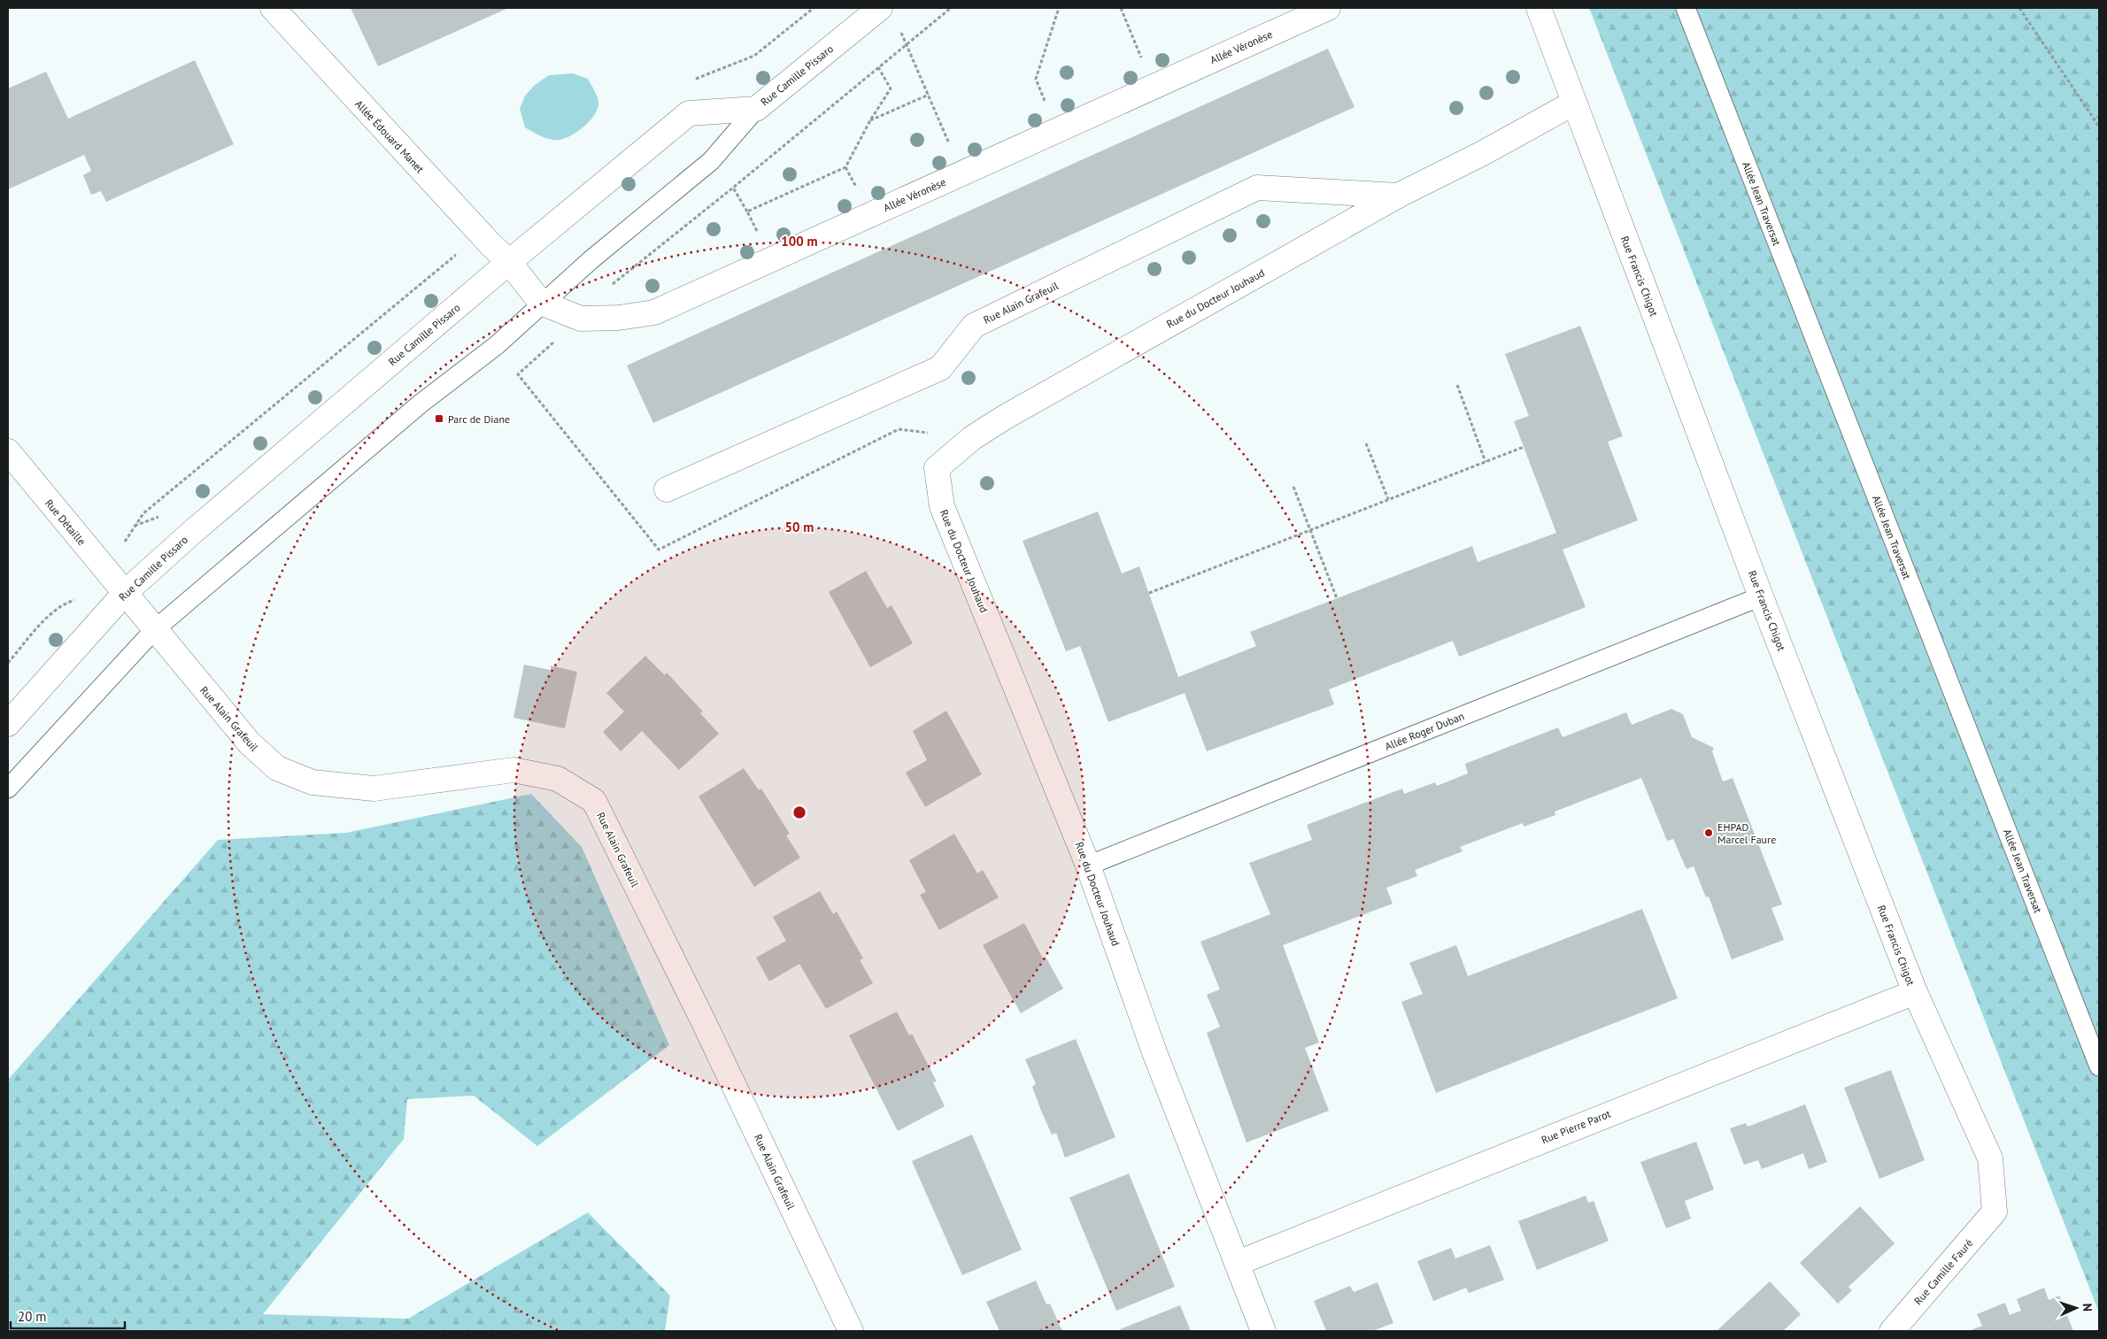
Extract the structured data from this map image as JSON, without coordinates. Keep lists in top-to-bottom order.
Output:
{
  "streets": {
    "street": [
      "Allée Véronèse",
      "Rue Camille Pissaro",
      "Allée Édouard Manet",
      "Rue Francis Chigot",
      "Rue du Docteur Jouhaud",
      "Rue Alain Grafeuil",
      "Rue Détaille",
      "Rue Pierre Parot",
      "Rue Camille Fauré"
    ],
    "lane": ["Allée Jean Traversat", "Allée Roger Duban"]
  },
  "crossings": [
    ["Rue Camille Pissaro", "Allée Édouard Manet"],
    ["Rue Camille Pissaro", "Rue Alain Grafeuil"],
    ["Rue Camille Pissaro", "Rue Détaille"],
    ["Rue Francis Chigot", "Rue du Docteur Jouhaud"],
    ["Rue Francis Chigot", "Allée Roger Duban"],
    ["Rue Francis Chigot", "Rue Pierre Parot"],
    ["Rue Francis Chigot", "Rue Camille Fauré"],
    ["Rue du Docteur Jouhaud", "Rue Alain Grafeuil"],
    ["Rue du Docteur Jouhaud", "Allée Roger Duban"],
    ["Rue du Docteur Jouhaud", "Rue Pierre Parot"],
    ["Rue Alain Grafeuil", "Rue Détaille"]
  ],
  "places": {
    "transit": ["Parc de Diane"],
    "other": ["EHPAD Marcel Faure"]
  },
  "scale_bar": "20 m",
  "north": "right",
  "rings": ["100 m", "50 m"]
}
